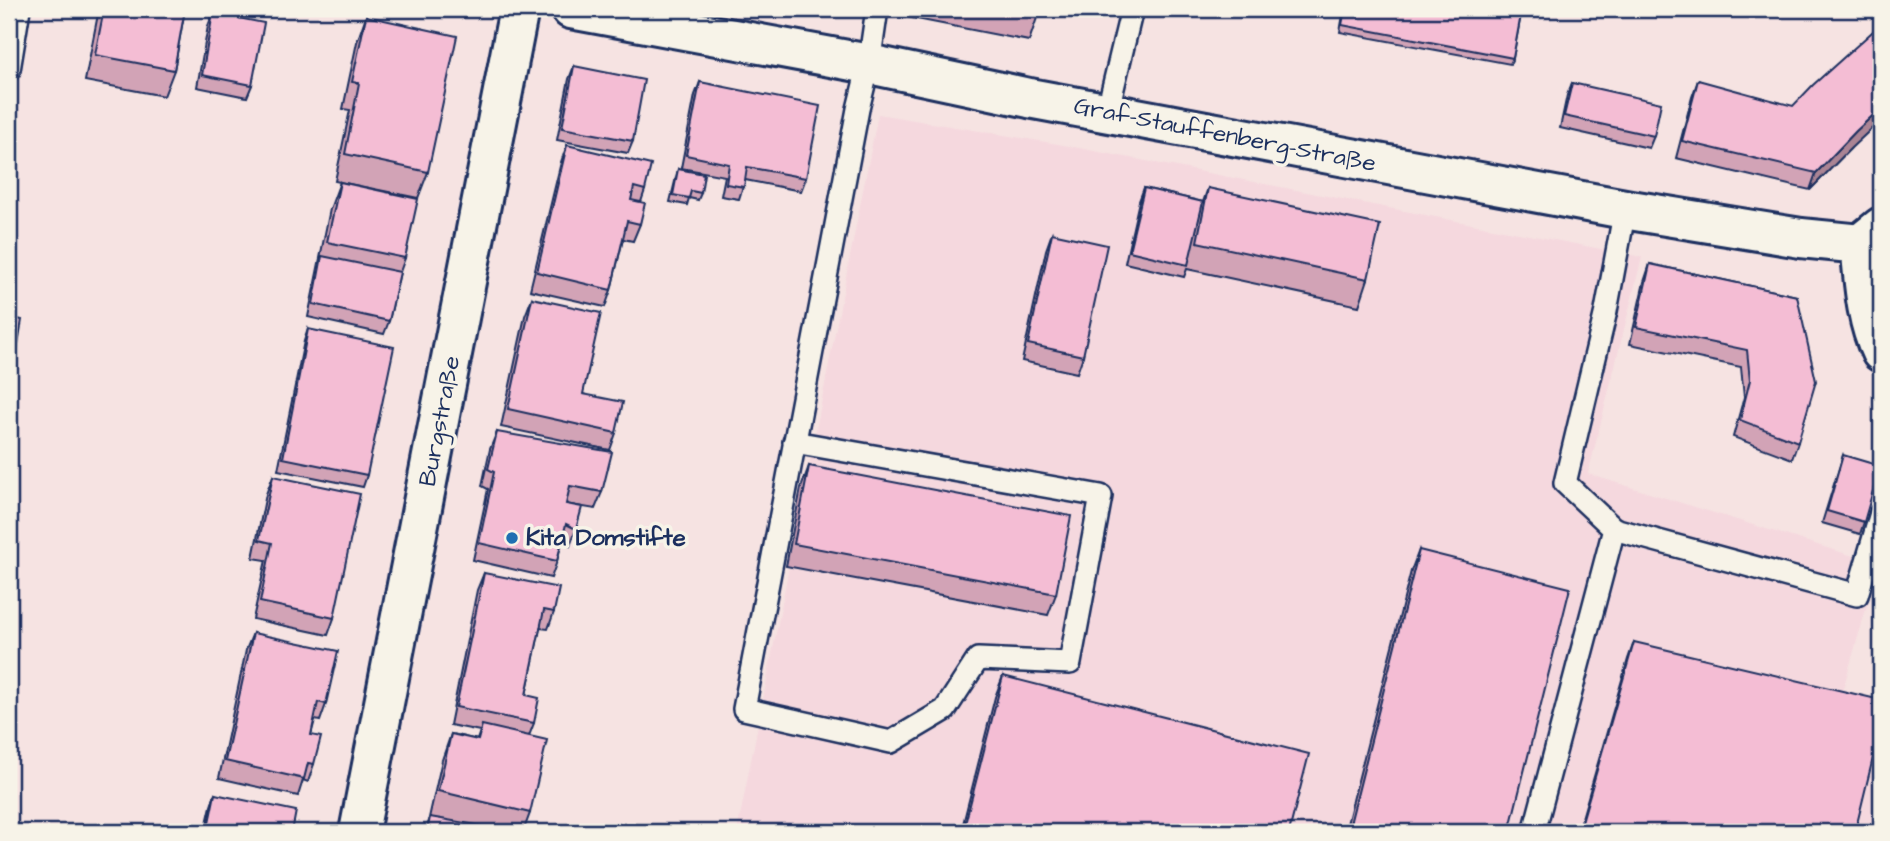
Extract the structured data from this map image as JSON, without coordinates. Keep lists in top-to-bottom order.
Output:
{
  "streets": {
    "main road": ["Graf-Stauffenberg-Straße", "Burgstraße"]
  },
  "places": ["Kita Domstifte"]
}
